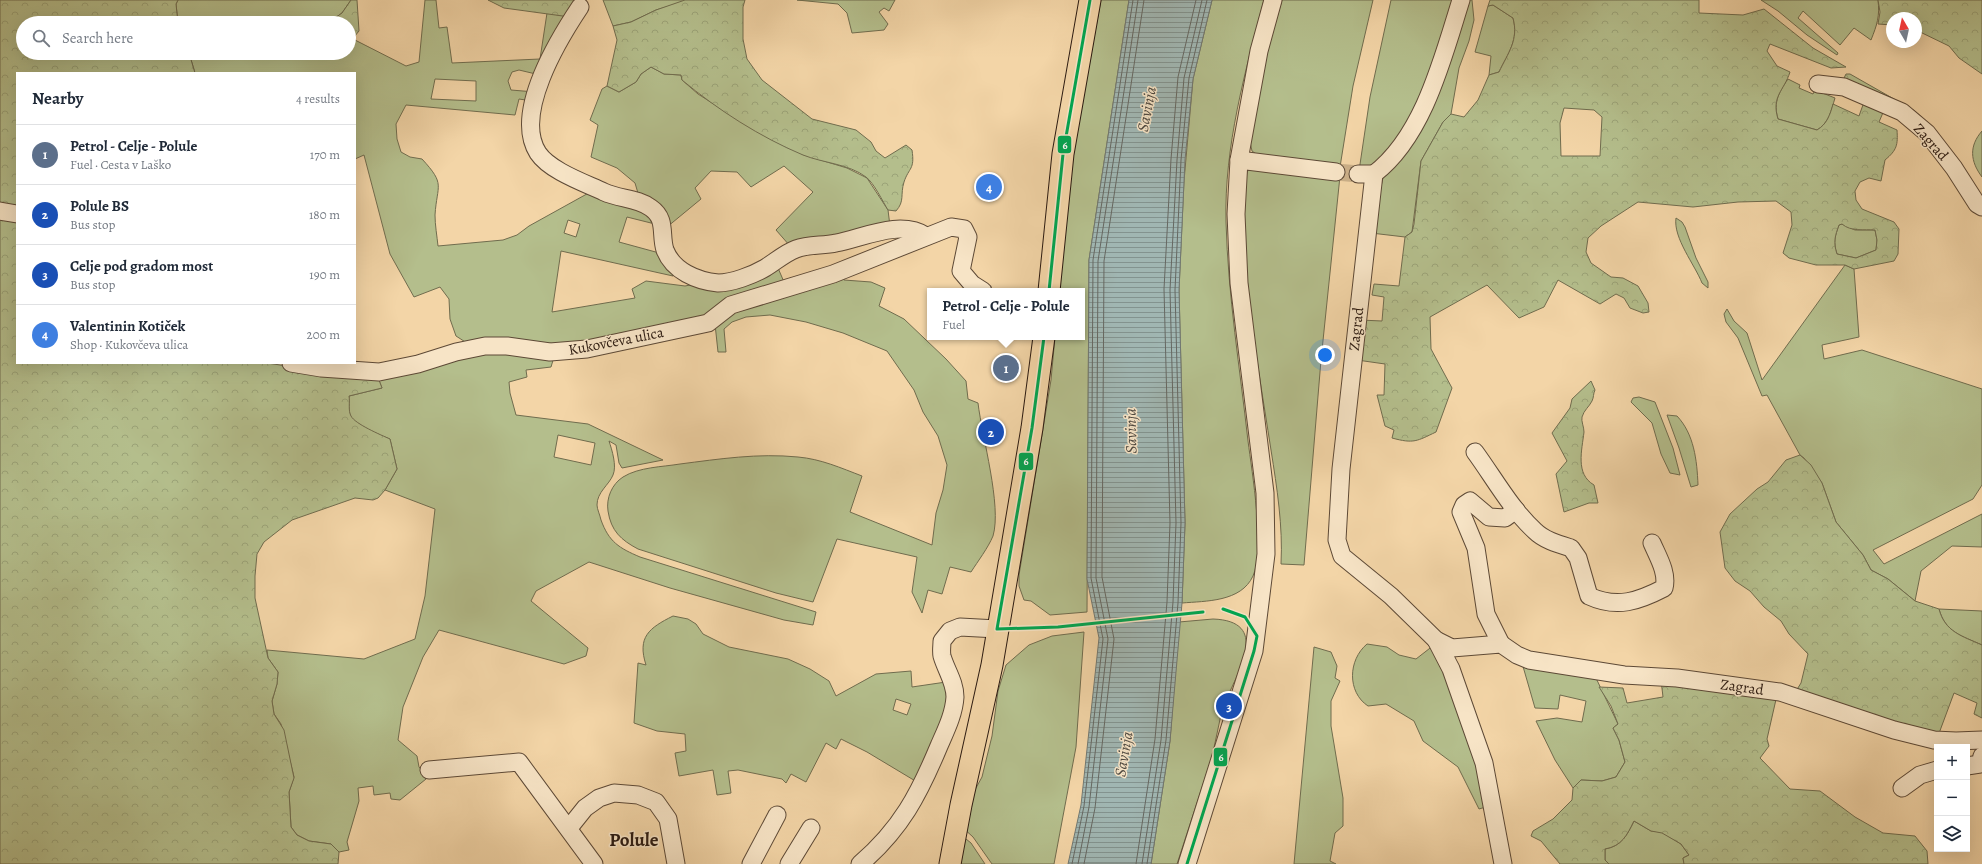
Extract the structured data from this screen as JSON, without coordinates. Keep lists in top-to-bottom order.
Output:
{
  "streets": {
    "street": ["Zagrad", "Kukovčeva ulica"]
  },
  "districts": ["Polule"],
  "water": ["Savinja"],
  "lines": ["transit line 6"],
  "north": "top",
  "page": {
    "search": "Search here",
    "heading": ["Nearby", "4 results"],
    "list": [
      {
        "mark": "1",
        "name": "Petrol - Celje - Polule",
        "note": "Fuel · Cesta v Laško",
        "value": "170 m"
      },
      {
        "mark": "2",
        "name": "Polule BS",
        "note": "Bus stop",
        "value": "180 m"
      },
      {
        "mark": "3",
        "name": "Celje pod gradom most",
        "note": "Bus stop",
        "value": "190 m"
      },
      {
        "mark": "4",
        "name": "Valentinin Kotiček",
        "note": "Shop · Kukovčeva ulica",
        "value": "200 m"
      }
    ],
    "pins": [
      "4",
      "1",
      "2",
      "3"
    ],
    "popup": ["Petrol - Celje - Polule", "Fuel"],
    "map_buttons": ["+", "−"]
  }
}
